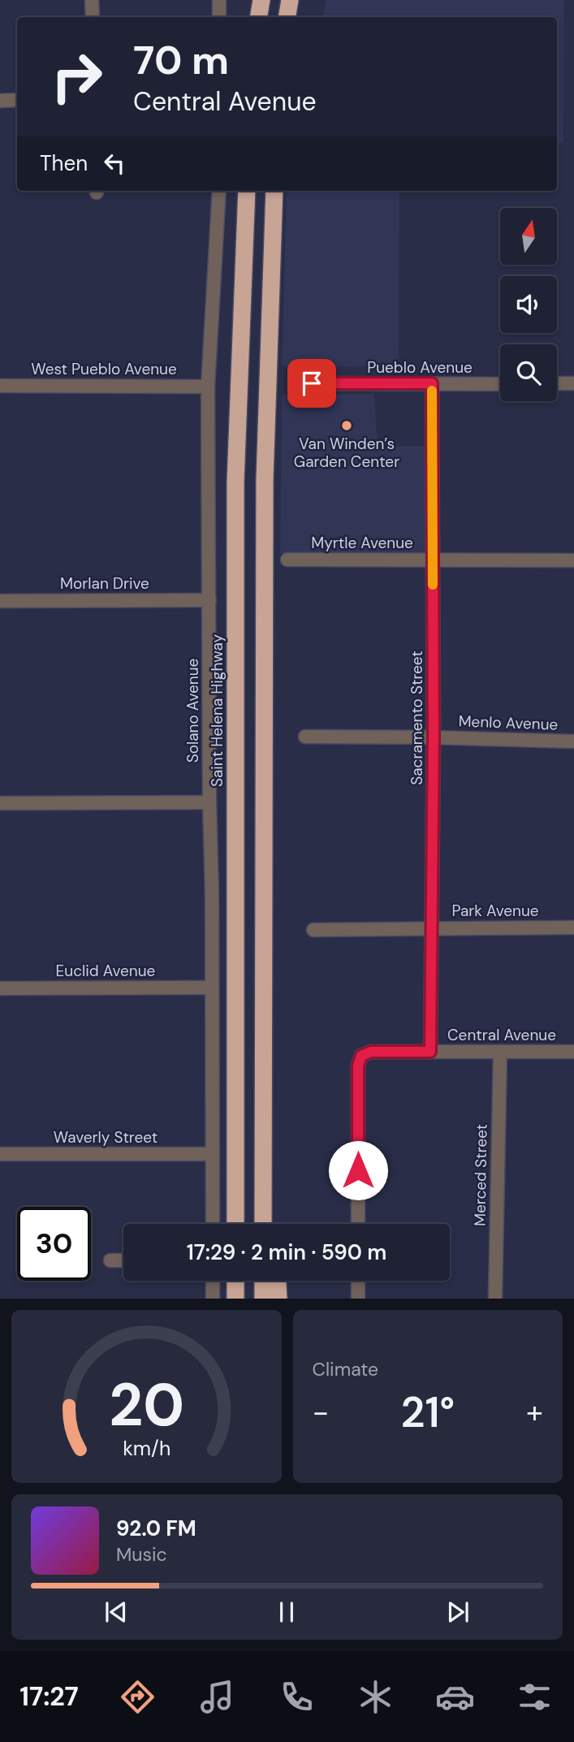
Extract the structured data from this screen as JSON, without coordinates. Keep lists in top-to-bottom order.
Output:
{
  "streets": {
    "highway": ["Saint Helena Highway"],
    "street": [
      "Pueblo Avenue",
      "West Pueblo Avenue",
      "Myrtle Avenue",
      "Morlan Drive",
      "Solano Avenue",
      "Sacramento Street",
      "Menlo Avenue",
      "Park Avenue",
      "Euclid Avenue",
      "Central Avenue",
      "Waverly Street",
      "Merced Street"
    ]
  },
  "crossings": [
    ["Pueblo Avenue", "Sacramento Street"],
    ["West Pueblo Avenue", "Solano Avenue"],
    ["Myrtle Avenue", "Sacramento Street"],
    ["Morlan Drive", "Solano Avenue"],
    ["Solano Avenue", "Euclid Avenue"],
    ["Solano Avenue", "Waverly Street"],
    ["Sacramento Street", "Menlo Avenue"],
    ["Sacramento Street", "Park Avenue"],
    ["Sacramento Street", "Central Avenue"],
    ["Central Avenue", "Merced Street"]
  ],
  "places": ["Van Winden’s Garden Center"],
  "north": "top",
  "page": {
    "turn": ["70 m", "Central Avenue"],
    "then": "Then",
    "limit": "30",
    "trip": "17:29 · 2 min · 590 m",
    "tile": "Climate",
    "heat": ["−", "21°", "+"],
    "song": ["92.0 FM", "Music"],
    "tabs": "17:27",
    "gauge": ["20", "km/h"]
  }
}
